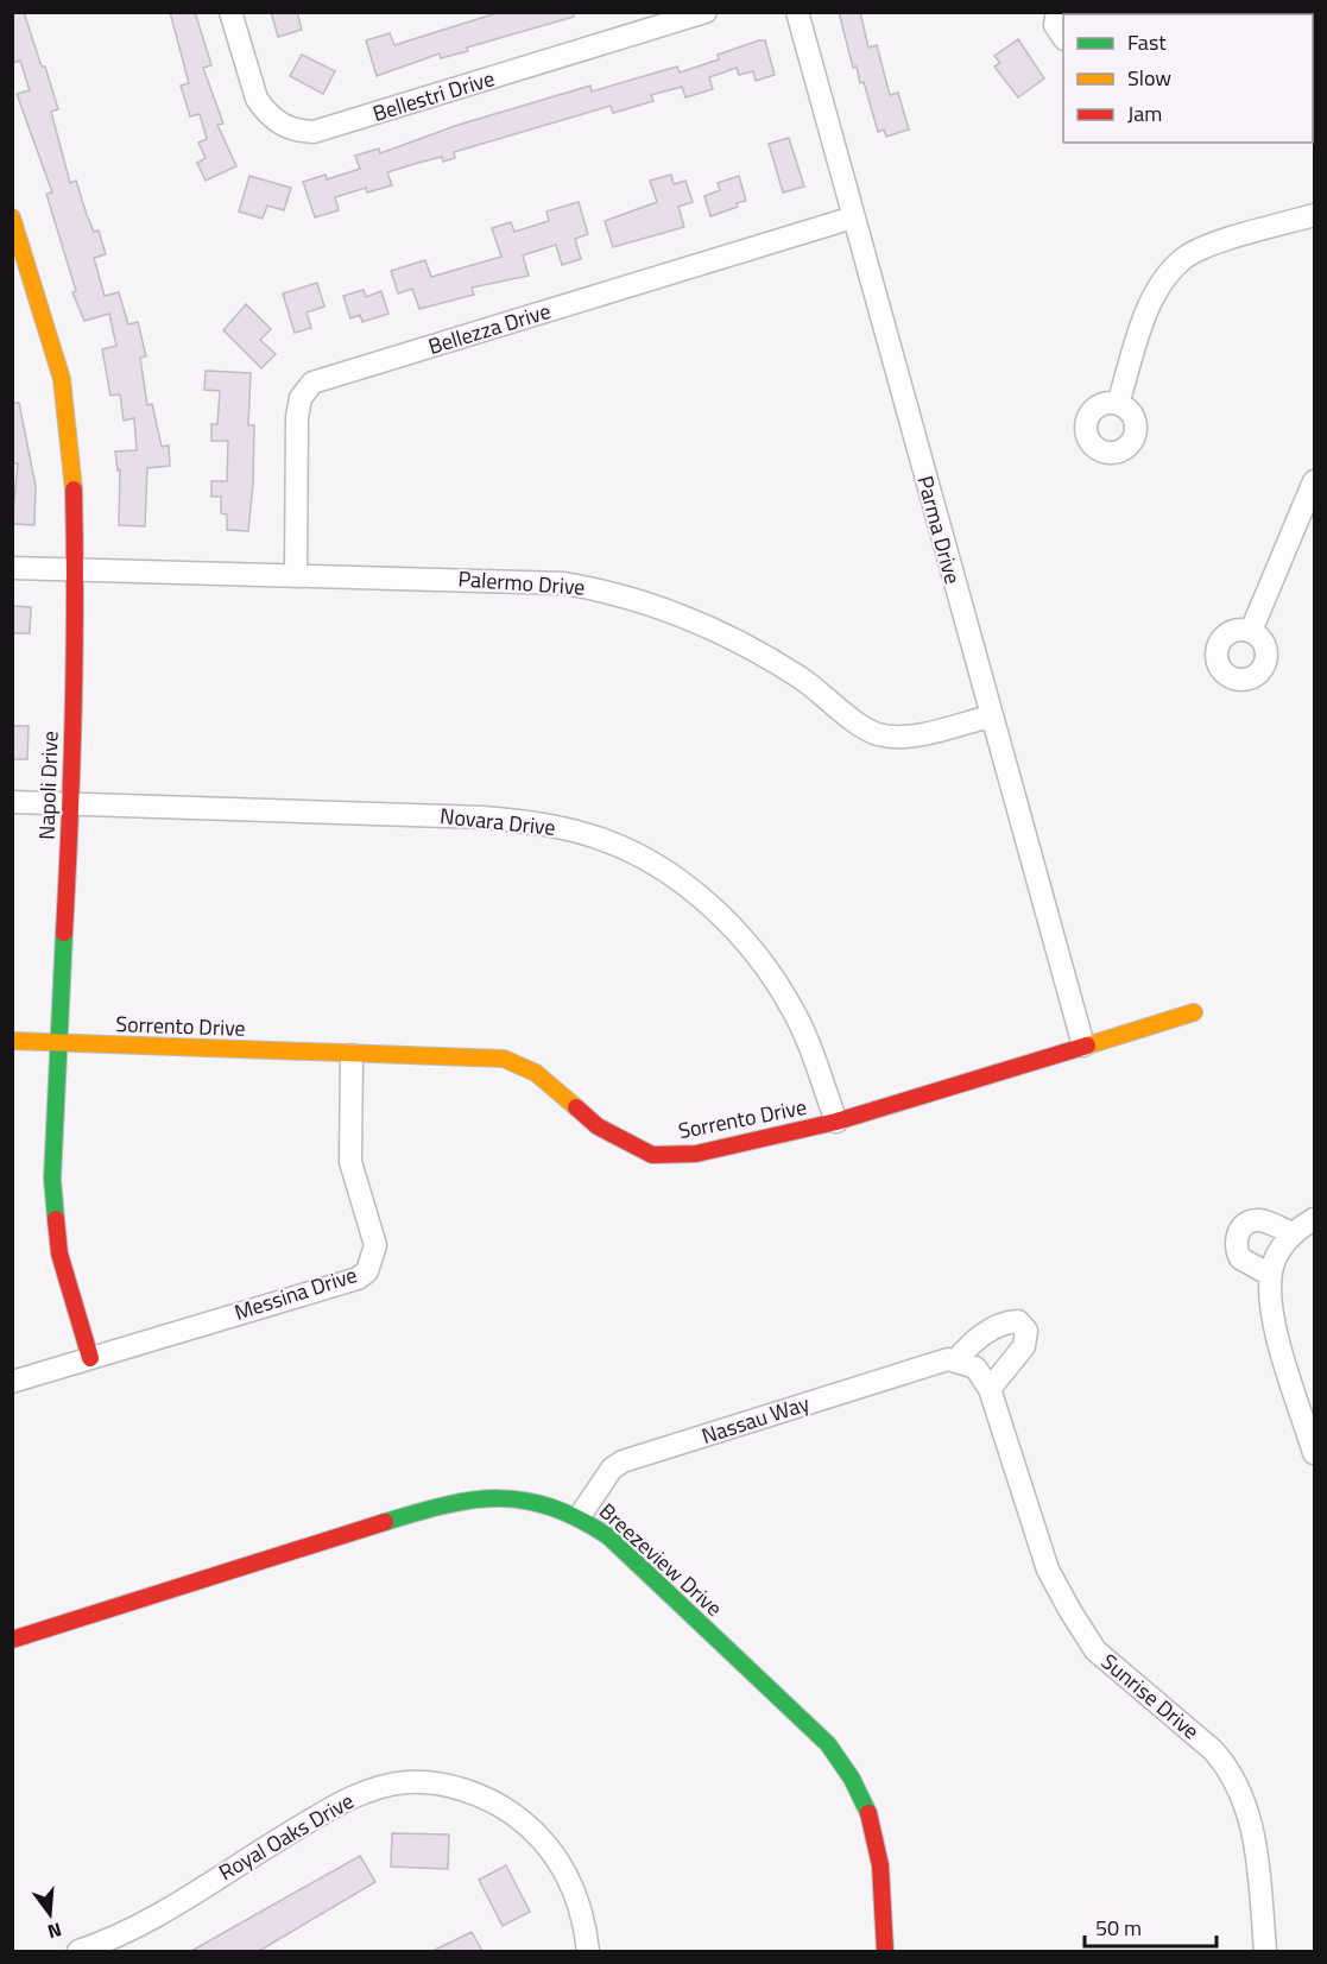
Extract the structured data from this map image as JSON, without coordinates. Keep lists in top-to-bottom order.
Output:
{
  "streets": {
    "street": [
      "Bellestri Drive",
      "Bellezza Drive",
      "Parma Drive",
      "Palermo Drive",
      "Napoli Drive",
      "Novara Drive",
      "Sorrento Drive",
      "Messina Drive",
      "Nassau Way",
      "Breezeview Drive",
      "Sunrise Drive",
      "Royal Oaks Drive"
    ]
  },
  "crossings": [
    ["Bellezza Drive", "Parma Drive"],
    ["Bellezza Drive", "Palermo Drive"],
    ["Parma Drive", "Palermo Drive"],
    ["Parma Drive", "Sorrento Drive"],
    ["Palermo Drive", "Napoli Drive"],
    ["Napoli Drive", "Novara Drive"],
    ["Napoli Drive", "Sorrento Drive"],
    ["Napoli Drive", "Messina Drive"],
    ["Novara Drive", "Sorrento Drive"],
    ["Sorrento Drive", "Messina Drive"],
    ["Nassau Way", "Breezeview Drive"],
    ["Nassau Way", "Sunrise Drive"]
  ],
  "legend": ["Fast", "Slow", "Jam"],
  "scale_bar": "50 m",
  "north": "bottom"
}
